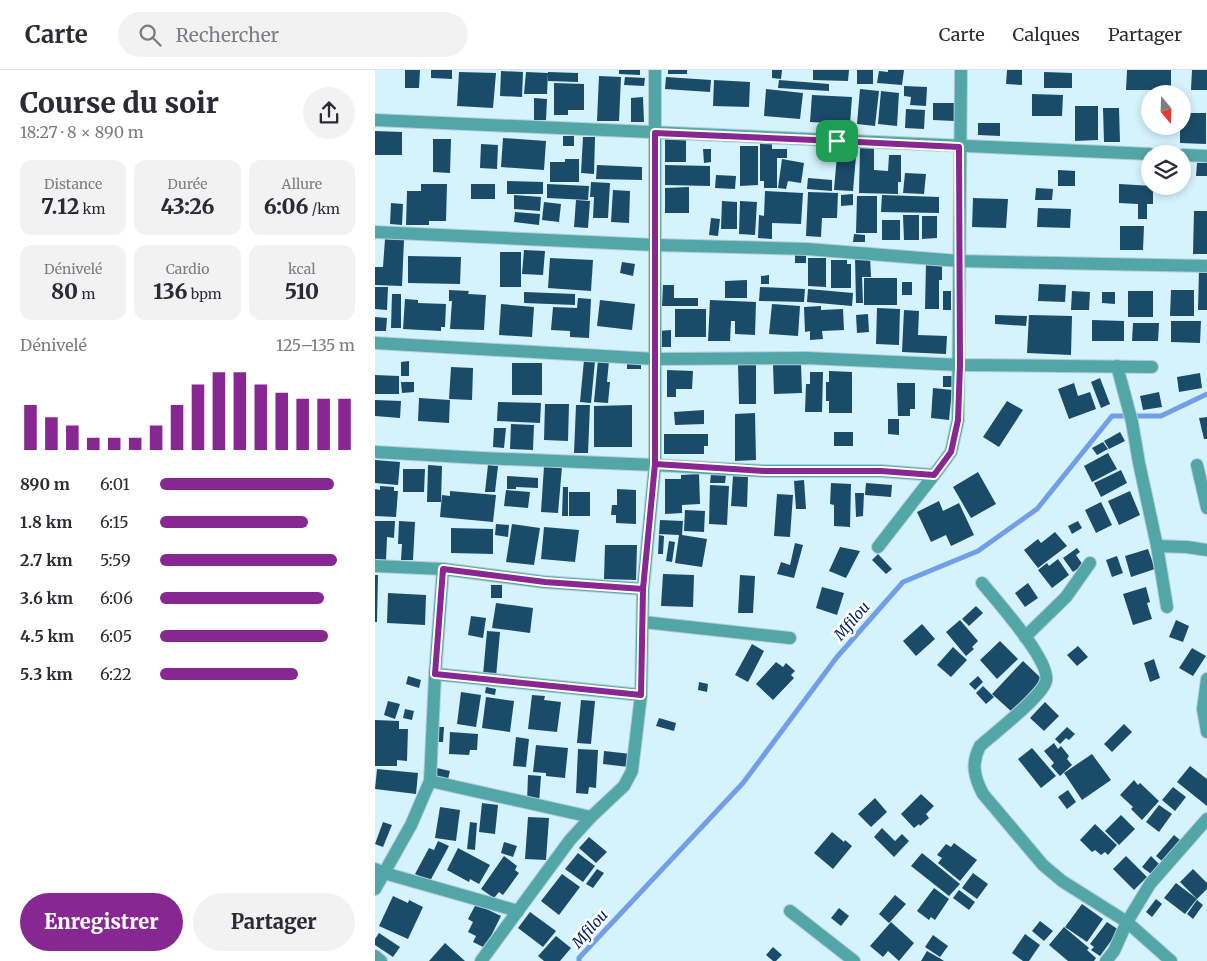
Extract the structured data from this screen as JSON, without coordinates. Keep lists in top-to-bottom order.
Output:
{
  "water": ["Mfilou"],
  "north": "bottom",
  "page": {
    "header": "Carte",
    "search": "Rechercher",
    "nav": ["Carte", "Calques", "Partager"],
    "heading": ["Course du soir", "18:27 · 8 × 890 m"],
    "stats": [
      ["Distance", "7.12 km"],
      ["Durée", "43:26"],
      ["Allure", "6:06 /km"],
      ["Dénivelé", "80 m"],
      ["Cardio", "136 bpm"],
      ["kcal", "510"]
    ],
    "chart": ["Dénivelé", "125–135 m"],
    "list": [
      {
        "name": "890 m",
        "note": "6:01"
      },
      {
        "name": "1.8 km",
        "note": "6:15"
      },
      {
        "name": "2.7 km",
        "note": "5:59"
      },
      {
        "name": "3.6 km",
        "note": "6:06"
      },
      {
        "name": "4.5 km",
        "note": "6:05"
      },
      {
        "name": "5.3 km",
        "note": "6:22"
      }
    ],
    "buttons": ["Enregistrer", "Partager"]
  }
}
